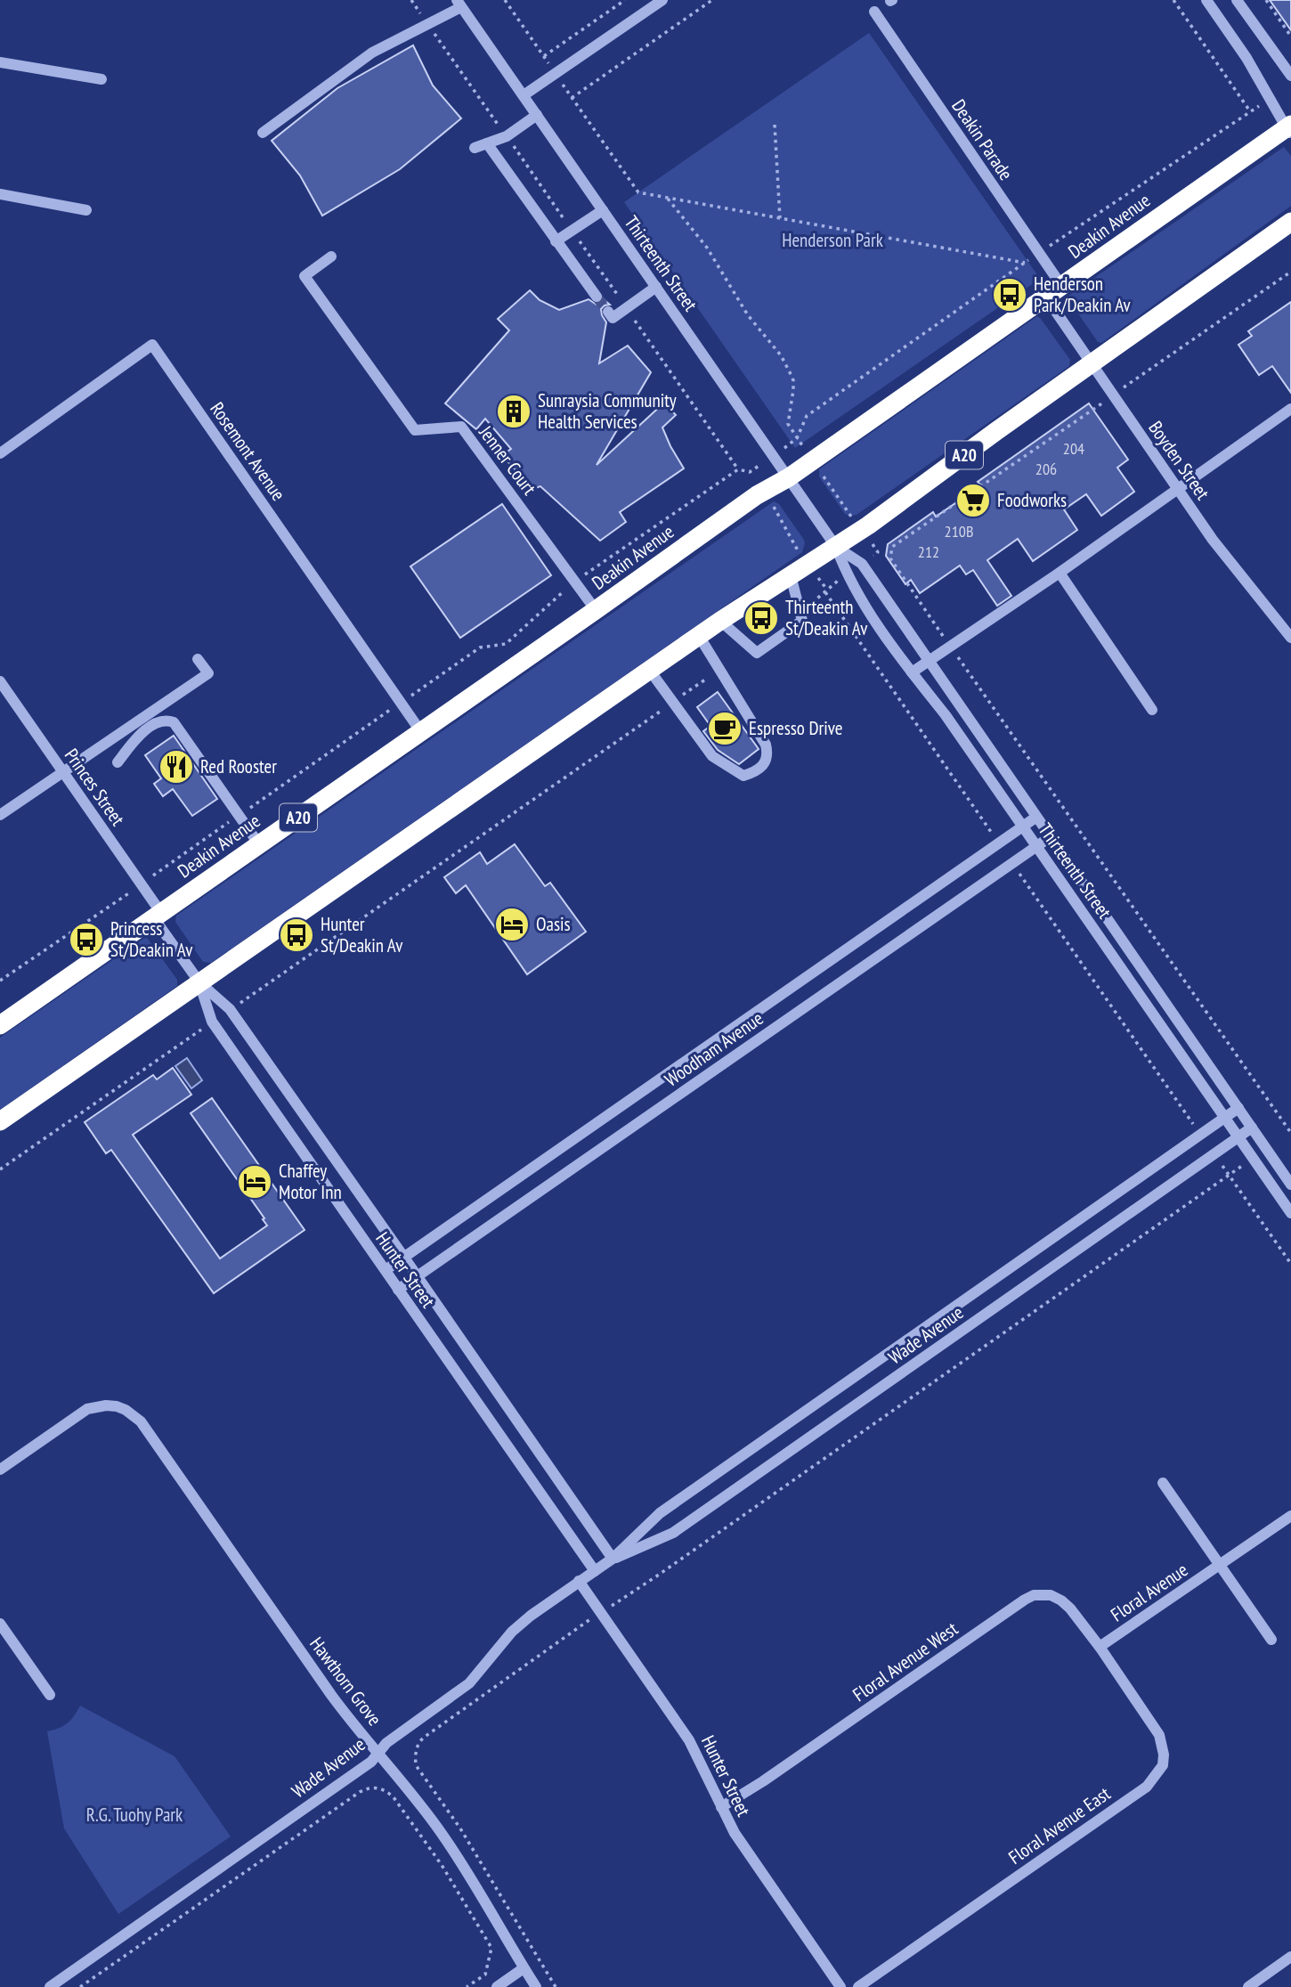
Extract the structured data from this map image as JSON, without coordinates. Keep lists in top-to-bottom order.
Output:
{
  "streets": {
    "highway": ["Deakin Avenue", "A20"],
    "street": [
      "Deakin Parade",
      "Thirteenth Street",
      "Rosemont Avenue",
      "Jenner Court",
      "Boyden Street",
      "Princes Street",
      "Woodham Avenue",
      "Hunter Street",
      "Wade Avenue",
      "Floral Avenue",
      "Floral Avenue West",
      "Hawthorn Grove",
      "Floral Avenue East"
    ]
  },
  "crossings": [
    ["Deakin Parade", "Deakin Avenue"],
    ["Deakin Parade", "Boyden Street"],
    ["Deakin Avenue", "Thirteenth Street"],
    ["Deakin Avenue", "Rosemont Avenue"],
    ["Deakin Avenue", "Jenner Court"],
    ["Deakin Avenue", "Boyden Street"],
    ["Deakin Avenue", "Princes Street"],
    ["Deakin Avenue", "Hunter Street"],
    ["Thirteenth Street", "A20"],
    ["Thirteenth Street", "Woodham Avenue"],
    ["Thirteenth Street", "Wade Avenue"],
    ["A20", "Boyden Street"],
    ["A20", "Hunter Street"],
    ["Princes Street", "Hunter Street"],
    ["Woodham Avenue", "Hunter Street"],
    ["Hunter Street", "Wade Avenue"],
    ["Hunter Street", "Floral Avenue West"],
    ["Wade Avenue", "Hawthorn Grove"],
    ["Floral Avenue", "Floral Avenue West"],
    ["Floral Avenue", "Floral Avenue East"],
    ["Floral Avenue West", "Floral Avenue East"]
  ],
  "parks": ["Henderson Park", "R.G. Tuohy Park"],
  "places": {
    "bus stop": [
      "Henderson Park/Deakin Av",
      "Thirteenth St/Deakin Av",
      "Hunter St/Deakin Av",
      "Princess St/Deakin Av"
    ],
    "building": ["Sunraysia Community Health Services"],
    "supermarket": ["Foodworks"],
    "cafe": ["Espresso Drive"],
    "restaurant": ["Red Rooster"],
    "hotel": ["Oasis", "Chaffey Motor Inn"]
  },
  "house_numbers": [
    "204",
    "206",
    "210B",
    "212"
  ]
}
